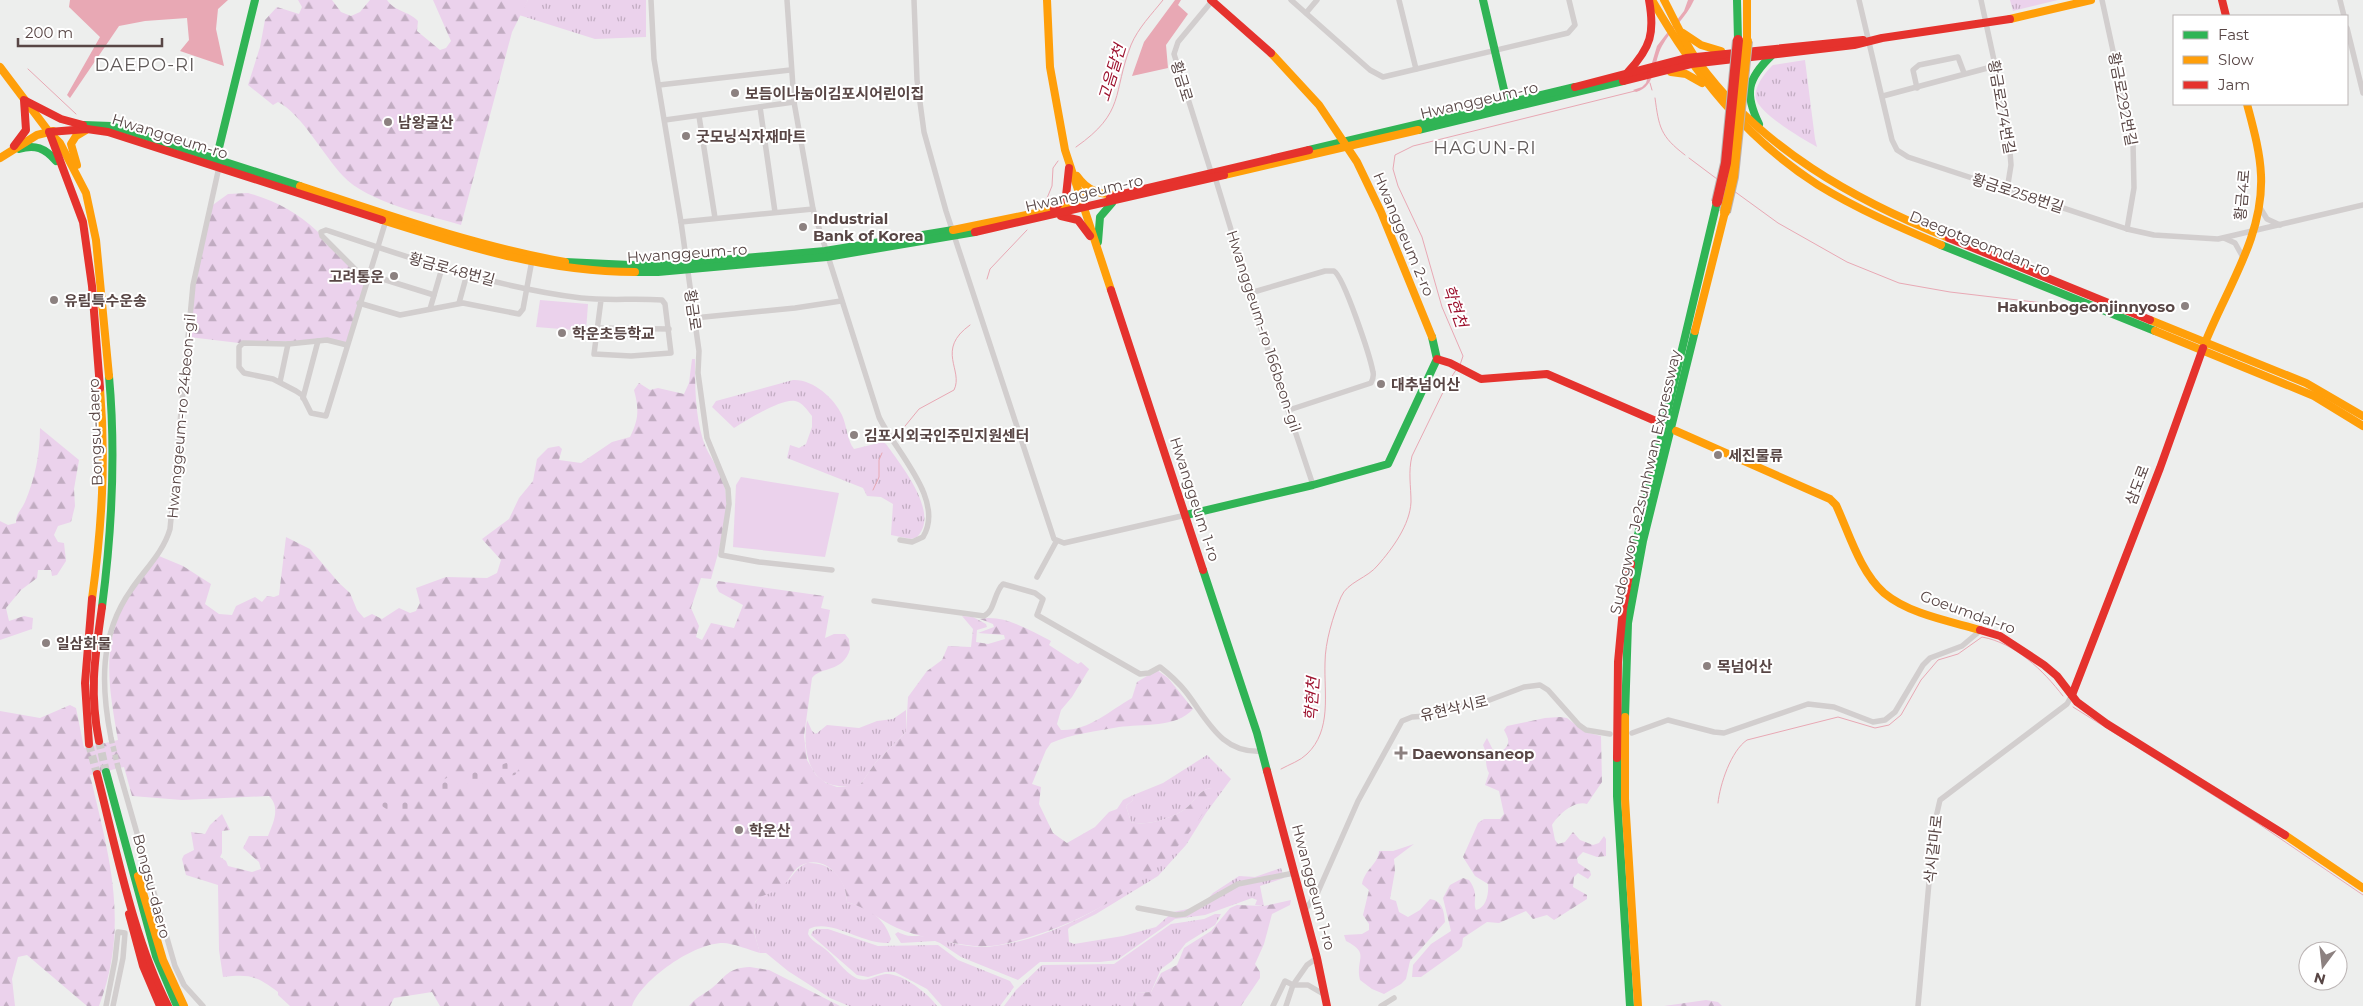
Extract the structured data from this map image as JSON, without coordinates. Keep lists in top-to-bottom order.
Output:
{
  "streets": {
    "main road": [
      "Hwanggeum-ro",
      "황금4로",
      "Hwanggeum 2-ro",
      "Daegotgeomdan-ro",
      "Bongsu-daero",
      "Sudogwon Je2sunhwan Expressway",
      "삼도로",
      "Hwanggeum 1-ro",
      "Goeumdal-ro"
    ],
    "street": [
      "황금로",
      "황금로292번길",
      "황금로274번길",
      "황금로258번길",
      "황금로48번길",
      "Hwanggeum-ro 166beon-gil",
      "Hwanggeum-ro 24beon-gil",
      "유현삭시로",
      "삭시갈마로"
    ]
  },
  "crossings": [
    ["황금로", "Hwanggeum-ro"],
    ["황금로", "Hwanggeum 2-ro"],
    ["황금로", "Hwanggeum-ro 166beon-gil"],
    ["황금로292번길", "황금로258번길"],
    ["Hwanggeum-ro", "황금로274번길"],
    ["Hwanggeum-ro", "황금로258번길"],
    ["Hwanggeum-ro", "Hwanggeum 2-ro"],
    ["Hwanggeum-ro", "Daegotgeomdan-ro"],
    ["Hwanggeum-ro", "Hwanggeum-ro 166beon-gil"],
    ["Hwanggeum-ro", "Hwanggeum-ro 24beon-gil"],
    ["Hwanggeum-ro", "Bongsu-daero"],
    ["Hwanggeum-ro", "Hwanggeum 1-ro"],
    ["황금로274번길", "황금로258번길"],
    ["황금로258번길", "황금4로"],
    ["황금4로", "삼도로"],
    ["Daegotgeomdan-ro", "삼도로"],
    ["삼도로", "Goeumdal-ro"],
    ["삼도로", "삭시갈마로"],
    ["Hwanggeum 1-ro", "유현삭시로"],
    ["Goeumdal-ro", "삭시갈마로"]
  ],
  "districts": ["DAEPO-RI", "HAGUN-RI"],
  "water": ["고음달천", "학현천"],
  "places": {
    "other": [
      "보듬이나눔이김포시어린이집",
      "남왕굴산",
      "굿모닝식자재마트",
      "Industrial Bank of Korea",
      "고려통운",
      "유림특수운송",
      "Hakunbogeonjinnyoso",
      "학운초등학교",
      "대추넘어산",
      "김포시외국인주민지원센터",
      "세진물류",
      "일삼화물",
      "목넘어산",
      "학운산"
    ],
    "health": ["Daewonsaneop"]
  },
  "legend": ["Fast", "Slow", "Jam"],
  "scale_bar": "200 m",
  "north": "bottom"
}
